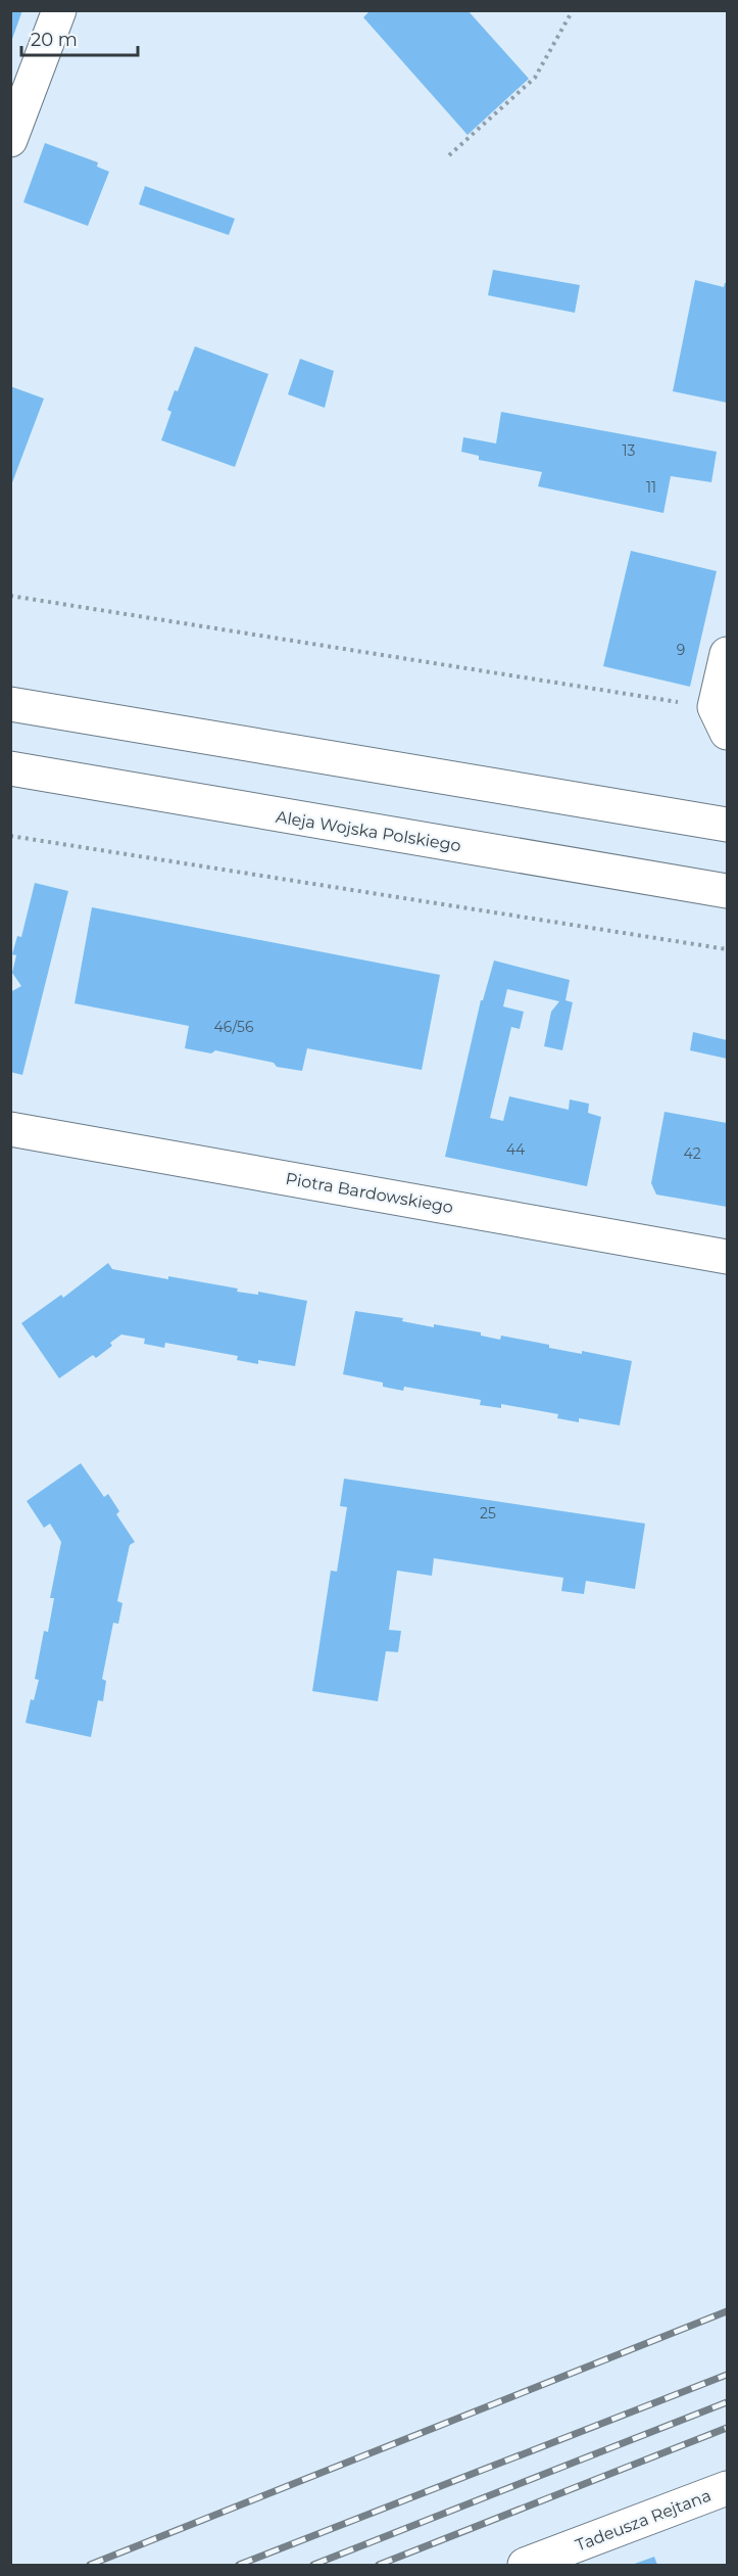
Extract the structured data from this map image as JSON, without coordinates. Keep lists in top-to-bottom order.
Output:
{
  "streets": {
    "main road": ["Aleja Wojska Polskiego", "Piotra Bardowskiego", "Tadeusza Rejtana"]
  },
  "house_numbers": [
    "13",
    "11",
    "9",
    "46/56",
    "44",
    "42",
    "25"
  ],
  "scale_bar": "20 m"
}
